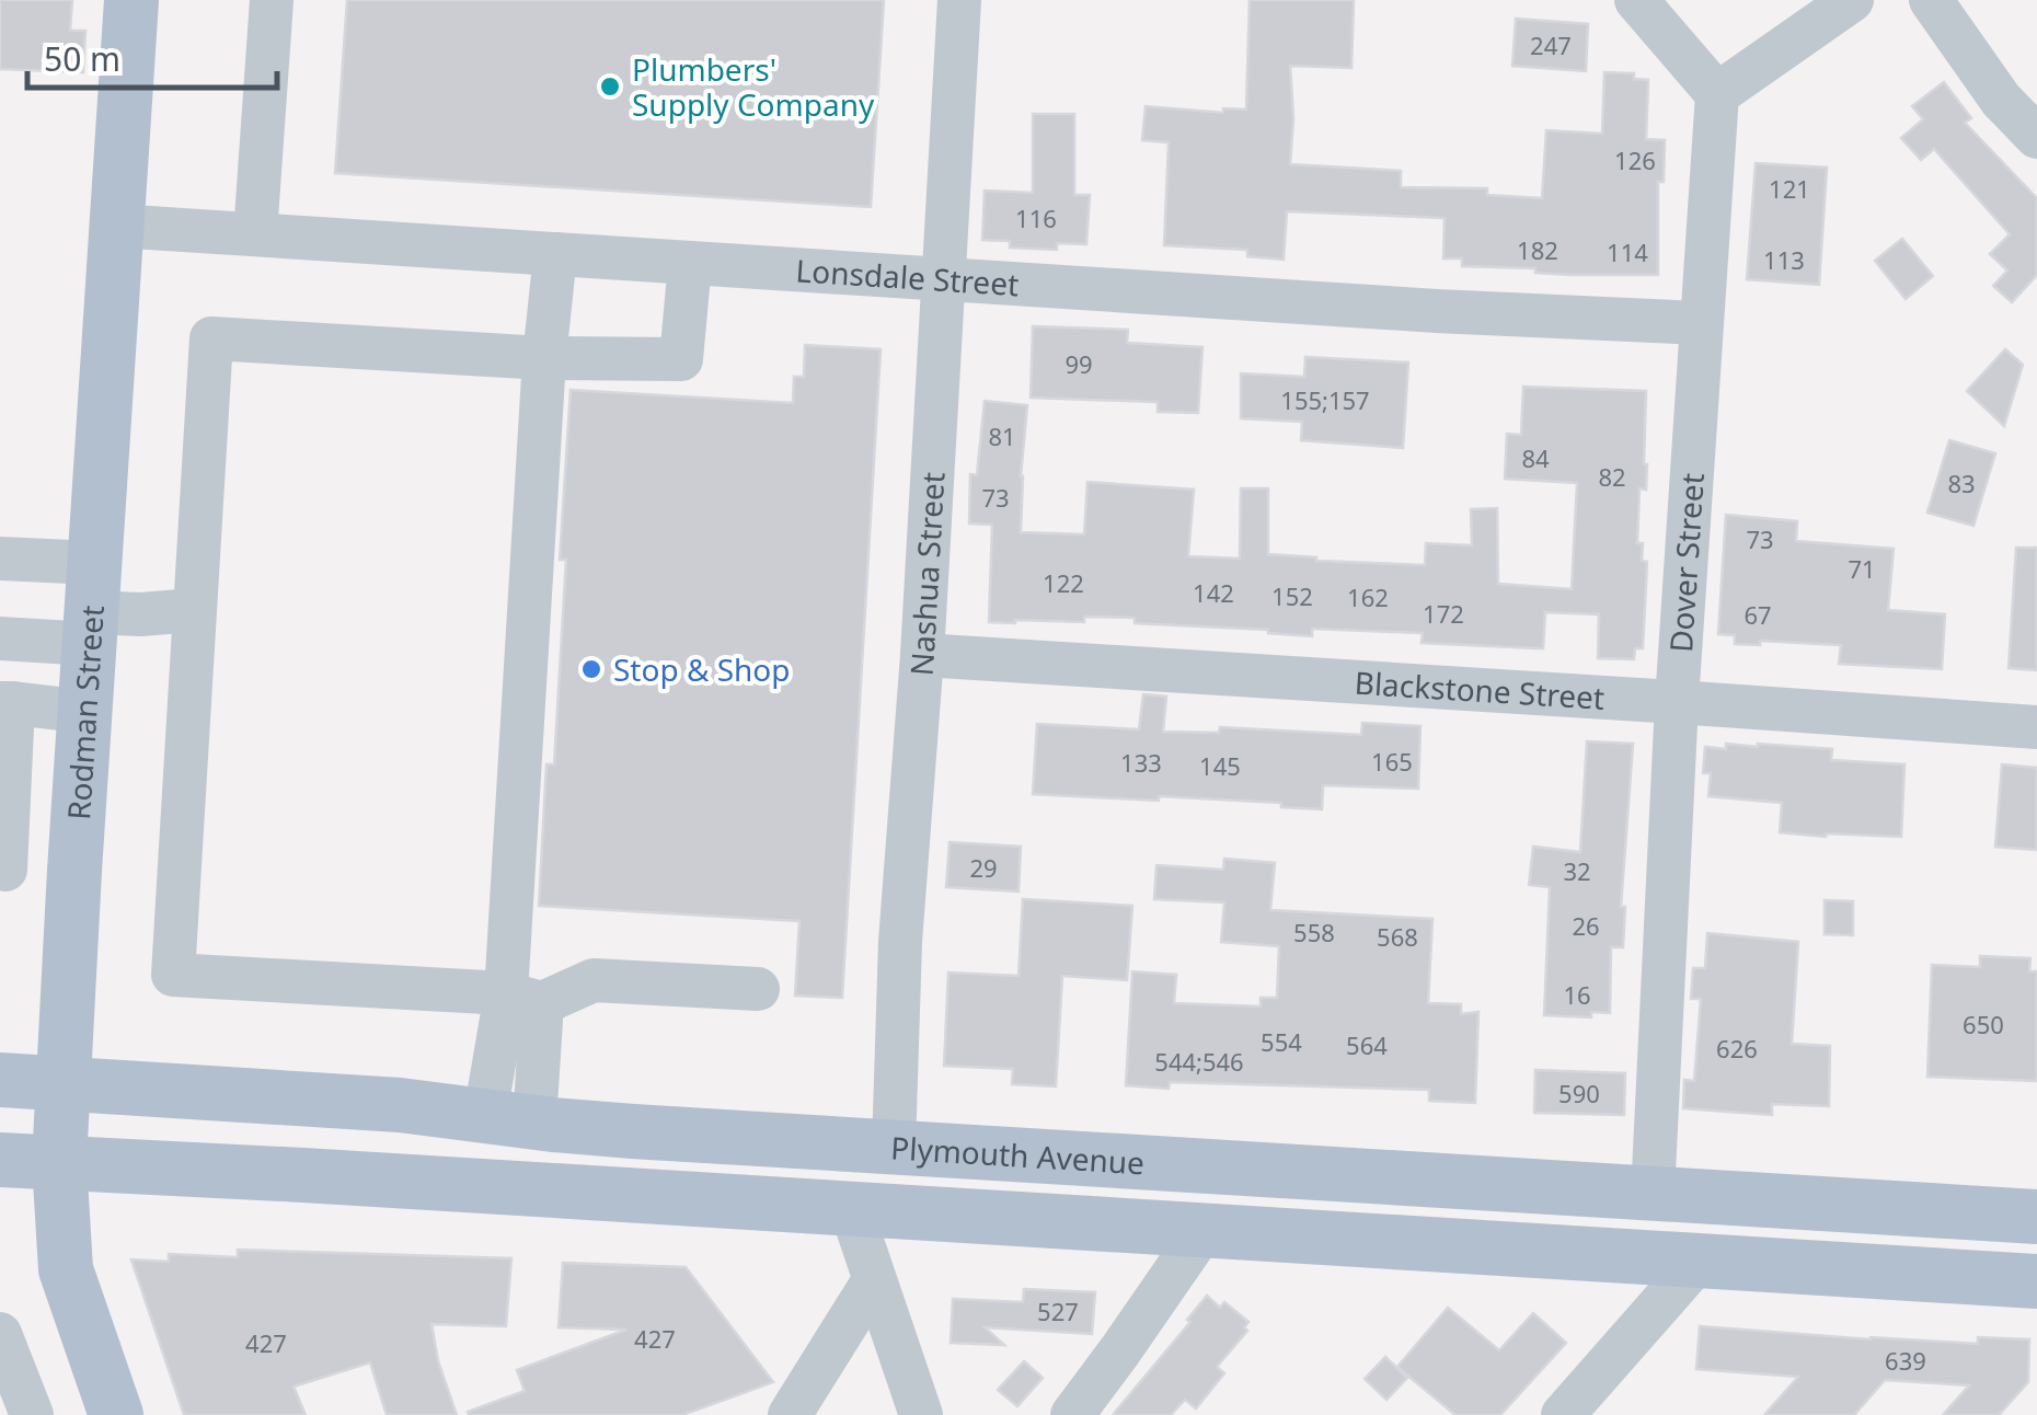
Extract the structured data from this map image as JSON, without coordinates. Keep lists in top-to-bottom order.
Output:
{
  "streets": {
    "main road": ["Rodman Street", "Plymouth Avenue"],
    "street": [
      "Lonsdale Street",
      "Dover Street",
      "Nashua Street",
      "Blackstone Street"
    ]
  },
  "crossings": [
    ["Lonsdale Street", "Dover Street"],
    ["Lonsdale Street", "Nashua Street"],
    ["Lonsdale Street", "Rodman Street"],
    ["Dover Street", "Blackstone Street"],
    ["Dover Street", "Plymouth Avenue"],
    ["Nashua Street", "Blackstone Street"],
    ["Nashua Street", "Plymouth Avenue"],
    ["Rodman Street", "Plymouth Avenue"]
  ],
  "places": ["Plumbers' Supply Company", "Stop & Shop"],
  "house_numbers": [
    "247",
    "126",
    "121",
    "116",
    "182",
    "114",
    "113",
    "99",
    "155;157",
    "81",
    "84",
    "82",
    "83",
    "73",
    "73",
    "71",
    "122",
    "142",
    "152",
    "162",
    "172",
    "67",
    "165",
    "133",
    "145",
    "29",
    "32",
    "26",
    "558",
    "568",
    "16",
    "650",
    "554",
    "564",
    "626",
    "544;546",
    "590",
    "527",
    "427",
    "427",
    "639"
  ],
  "scale_bar": "50 m"
}
